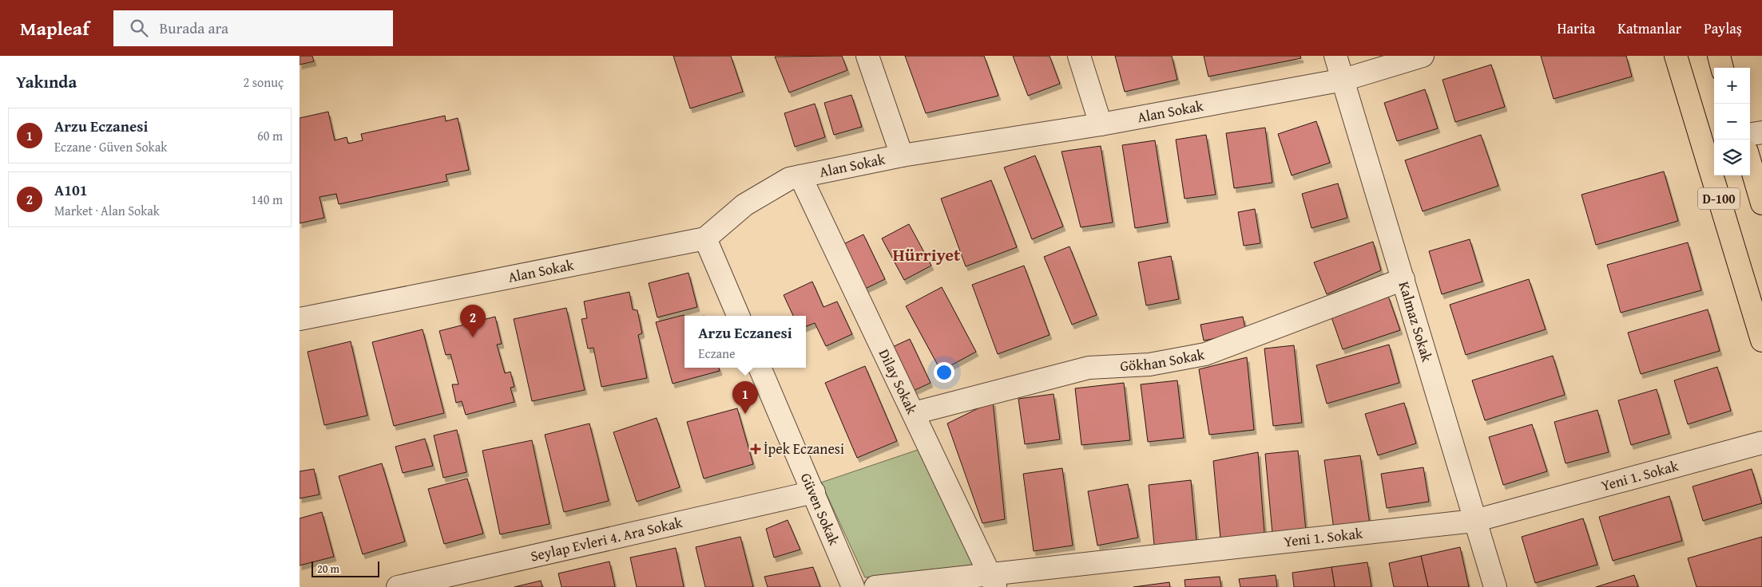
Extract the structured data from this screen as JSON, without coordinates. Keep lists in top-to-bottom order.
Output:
{
  "streets": {
    "highway": ["D-100"],
    "street": [
      "Alan Sokak",
      "Kalmaz Sokak",
      "Gökhan Sokak",
      "Dilay Sokak",
      "Yeni 1. Sokak",
      "Güven Sokak",
      "Seylap Evleri 4. Ara Sokak"
    ]
  },
  "crossings": [
    ["Alan Sokak", "Kalmaz Sokak"],
    ["Alan Sokak", "Dilay Sokak"],
    ["Kalmaz Sokak", "Gökhan Sokak"],
    ["Kalmaz Sokak", "Yeni 1. Sokak"],
    ["Gökhan Sokak", "Dilay Sokak"],
    ["Dilay Sokak", "Yeni 1. Sokak"],
    ["Güven Sokak", "Seylap Evleri 4. Ara Sokak"]
  ],
  "districts": ["Hürriyet"],
  "places": {
    "health": ["İpek Eczanesi"]
  },
  "scale_bar": "20 m",
  "page": {
    "header": "Mapleaf",
    "search": "Burada ara",
    "nav": ["Harita", "Katmanlar", "Paylaş"],
    "heading": ["Yakında", "2 sonuç"],
    "map_buttons": ["+", "−"],
    "list": [
      {
        "mark": "1",
        "name": "Arzu Eczanesi",
        "note": "Eczane · Güven Sokak",
        "value": "60 m"
      },
      {
        "mark": "2",
        "name": "A101",
        "note": "Market · Alan Sokak",
        "value": "140 m"
      }
    ],
    "pins": ["2", "1"],
    "popup": ["Arzu Eczanesi", "Eczane"],
    "scale": "20 m"
  }
}
